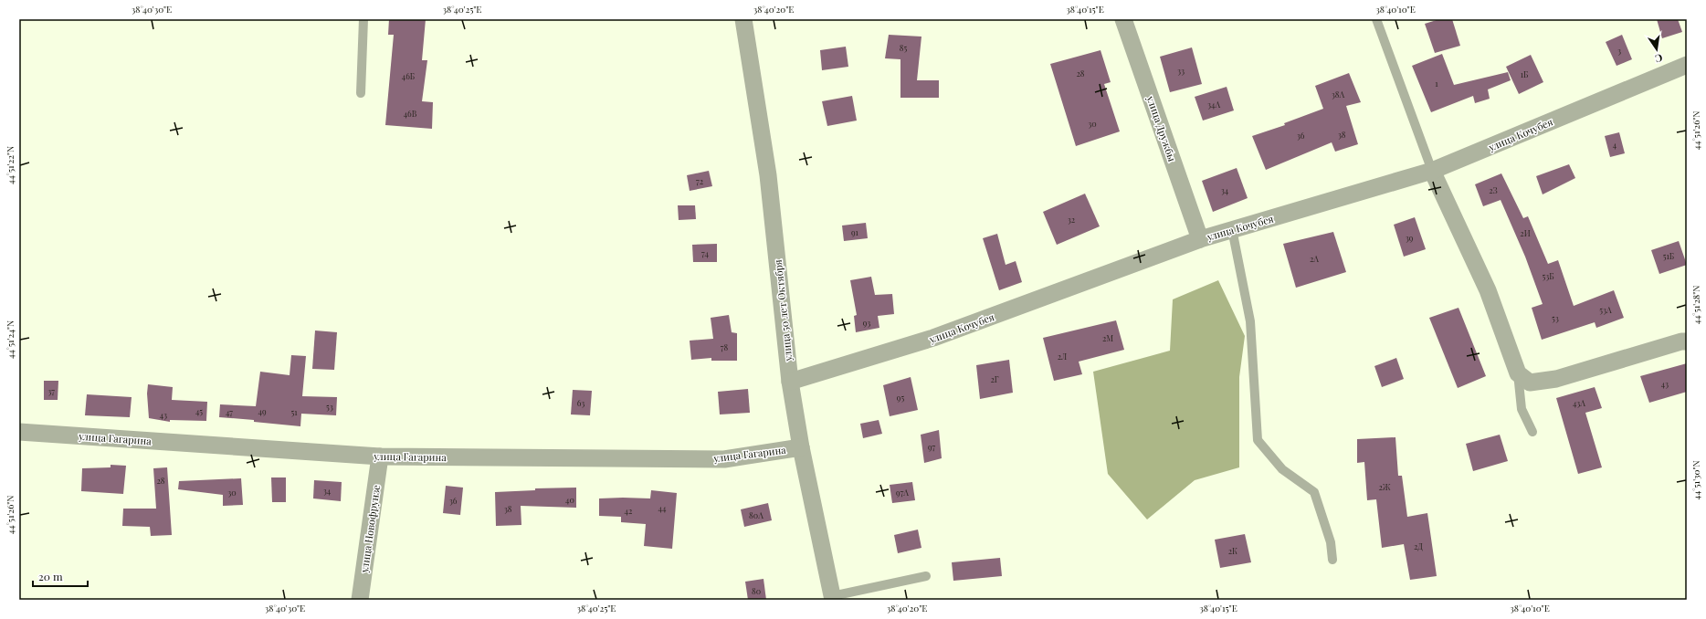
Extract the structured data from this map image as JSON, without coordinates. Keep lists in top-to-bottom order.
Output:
{
  "streets": {
    "street": [
      "улица Дружбы",
      "улица Кочубея",
      "улица 50 лет Октября",
      "улица Гагарина",
      "улица Новофрунзе"
    ]
  },
  "crossings": [
    ["улица Дружбы", "улица Кочубея"],
    ["улица Кочубея", "улица 50 лет Октября"],
    ["улица 50 лет Октября", "улица Гагарина"],
    ["улица Гагарина", "улица Новофрунзе"]
  ],
  "house_numbers": [
    "85",
    "3",
    "33",
    "28",
    "1Б",
    "46Б",
    "1",
    "38А",
    "34А",
    "46В",
    "30",
    "38",
    "36",
    "4",
    "72",
    "34",
    "2З",
    "32",
    "91",
    "2И",
    "39",
    "74",
    "51Б",
    "2А",
    "53Б",
    "53А",
    "53",
    "93",
    "2М",
    "78",
    "2Л",
    "2Г",
    "43",
    "37",
    "95",
    "63",
    "43А",
    "53",
    "45",
    "49",
    "47",
    "51",
    "43",
    "97",
    "28",
    "2Ж",
    "34",
    "30",
    "97А",
    "40",
    "36",
    "44",
    "38",
    "42",
    "80А",
    "2Д",
    "2К",
    "80"
  ],
  "scale_bar": "20 m",
  "north": "bottom",
  "coordinates": [
    "38°40'30\"E",
    "38°40'25\"E",
    "38°40'20\"E",
    "38°40'15\"E",
    "38°40'10\"E",
    "44°51'26\"N",
    "44°51'22\"N",
    "44°51'28\"N",
    "44°51'24\"N",
    "44°51'30\"N"
  ]
}
